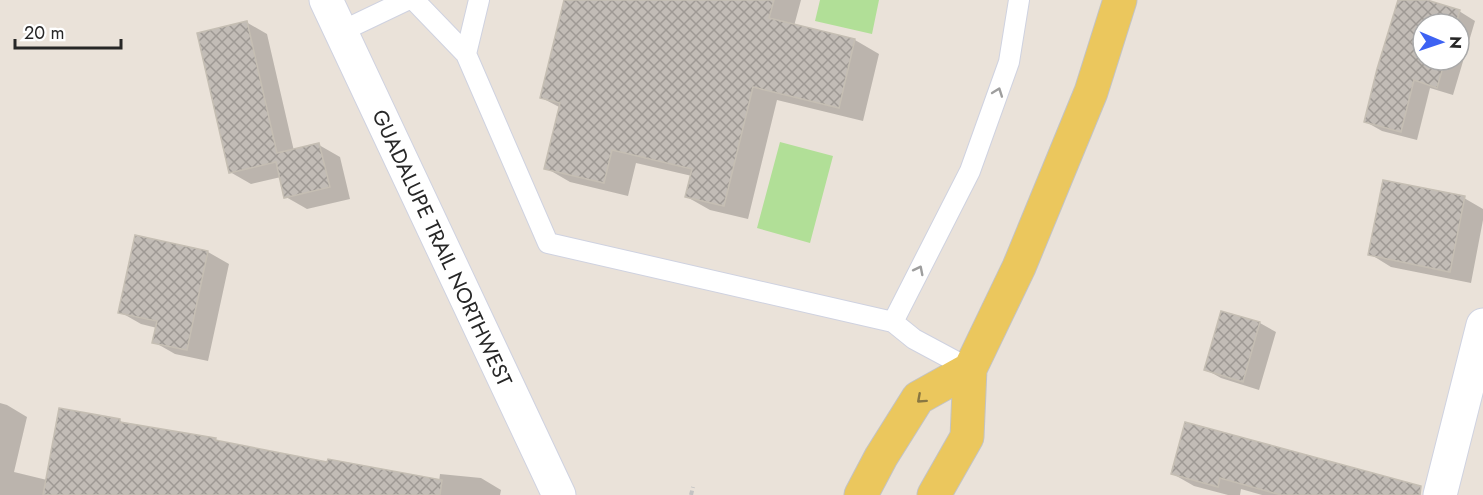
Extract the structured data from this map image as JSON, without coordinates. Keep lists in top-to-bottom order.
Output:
{
  "streets": {
    "street": ["GUADALUPE TRAIL NORTHWEST"]
  },
  "scale_bar": "20 m",
  "north": "right"
}
